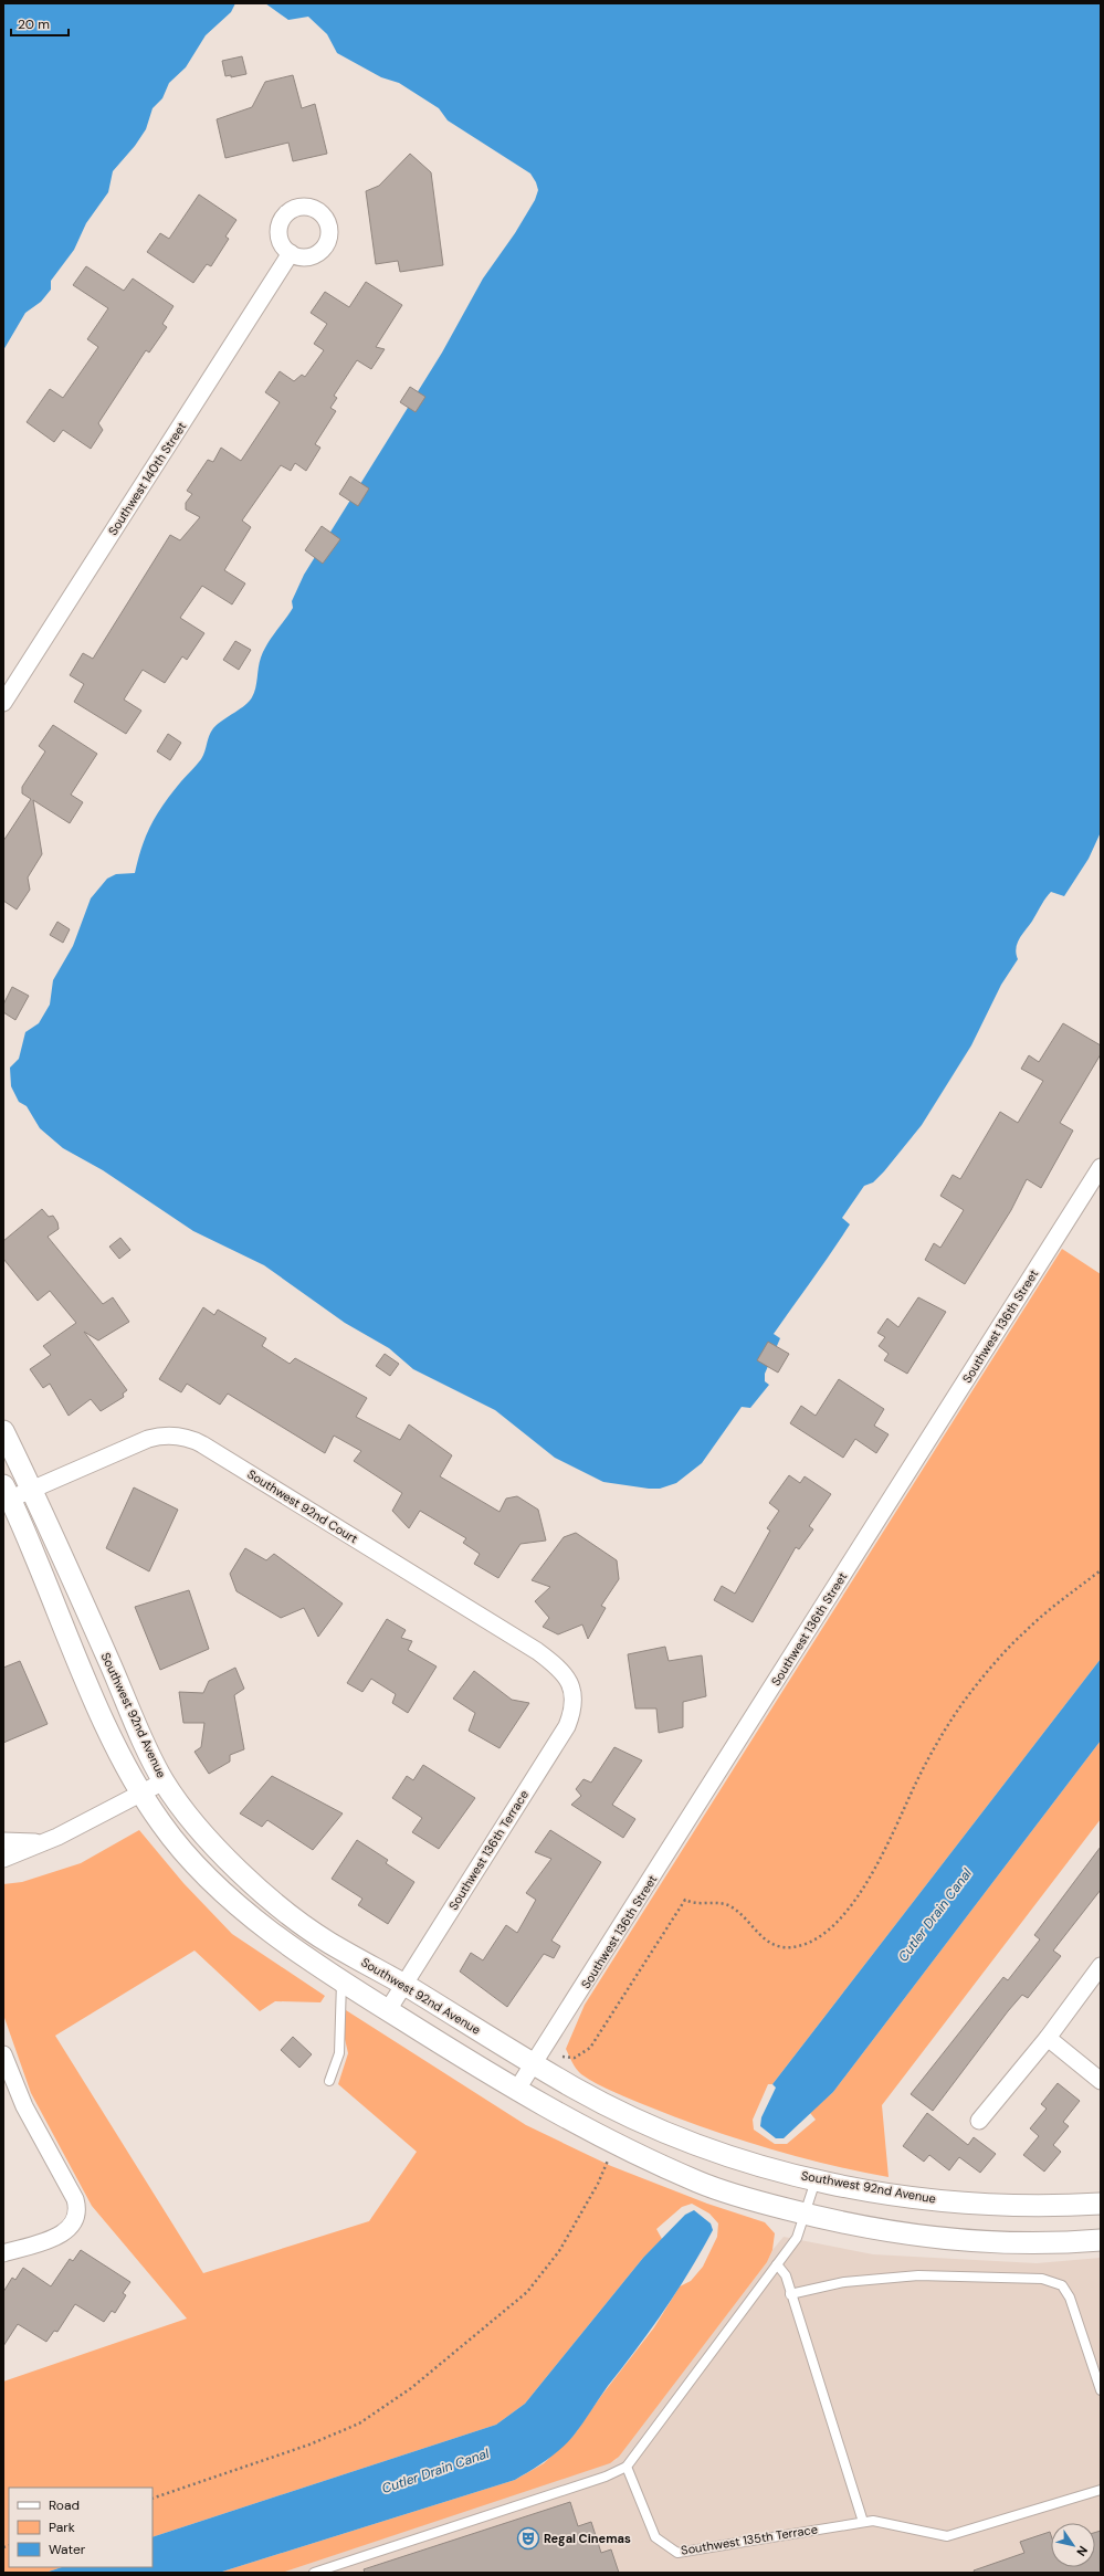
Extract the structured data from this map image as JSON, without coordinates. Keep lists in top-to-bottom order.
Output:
{
  "streets": {
    "street": [
      "Southwest 140th Street",
      "Southwest 136th Street",
      "Southwest 92nd Court",
      "Southwest 92nd Avenue",
      "Southwest 136th Terrace"
    ],
    "lane": ["Southwest 135th Terrace"]
  },
  "crossings": [
    ["Southwest 136th Street", "Southwest 92nd Avenue"],
    ["Southwest 92nd Court", "Southwest 92nd Avenue"],
    ["Southwest 92nd Court", "Southwest 136th Terrace"],
    ["Southwest 92nd Avenue", "Southwest 136th Terrace"]
  ],
  "water": ["Cutler Drain Canal"],
  "places": {
    "theatre": ["Regal Cinemas"]
  },
  "legend": ["Road", "Park", "Water"],
  "scale_bar": "20 m",
  "north": "bottom right"
}
